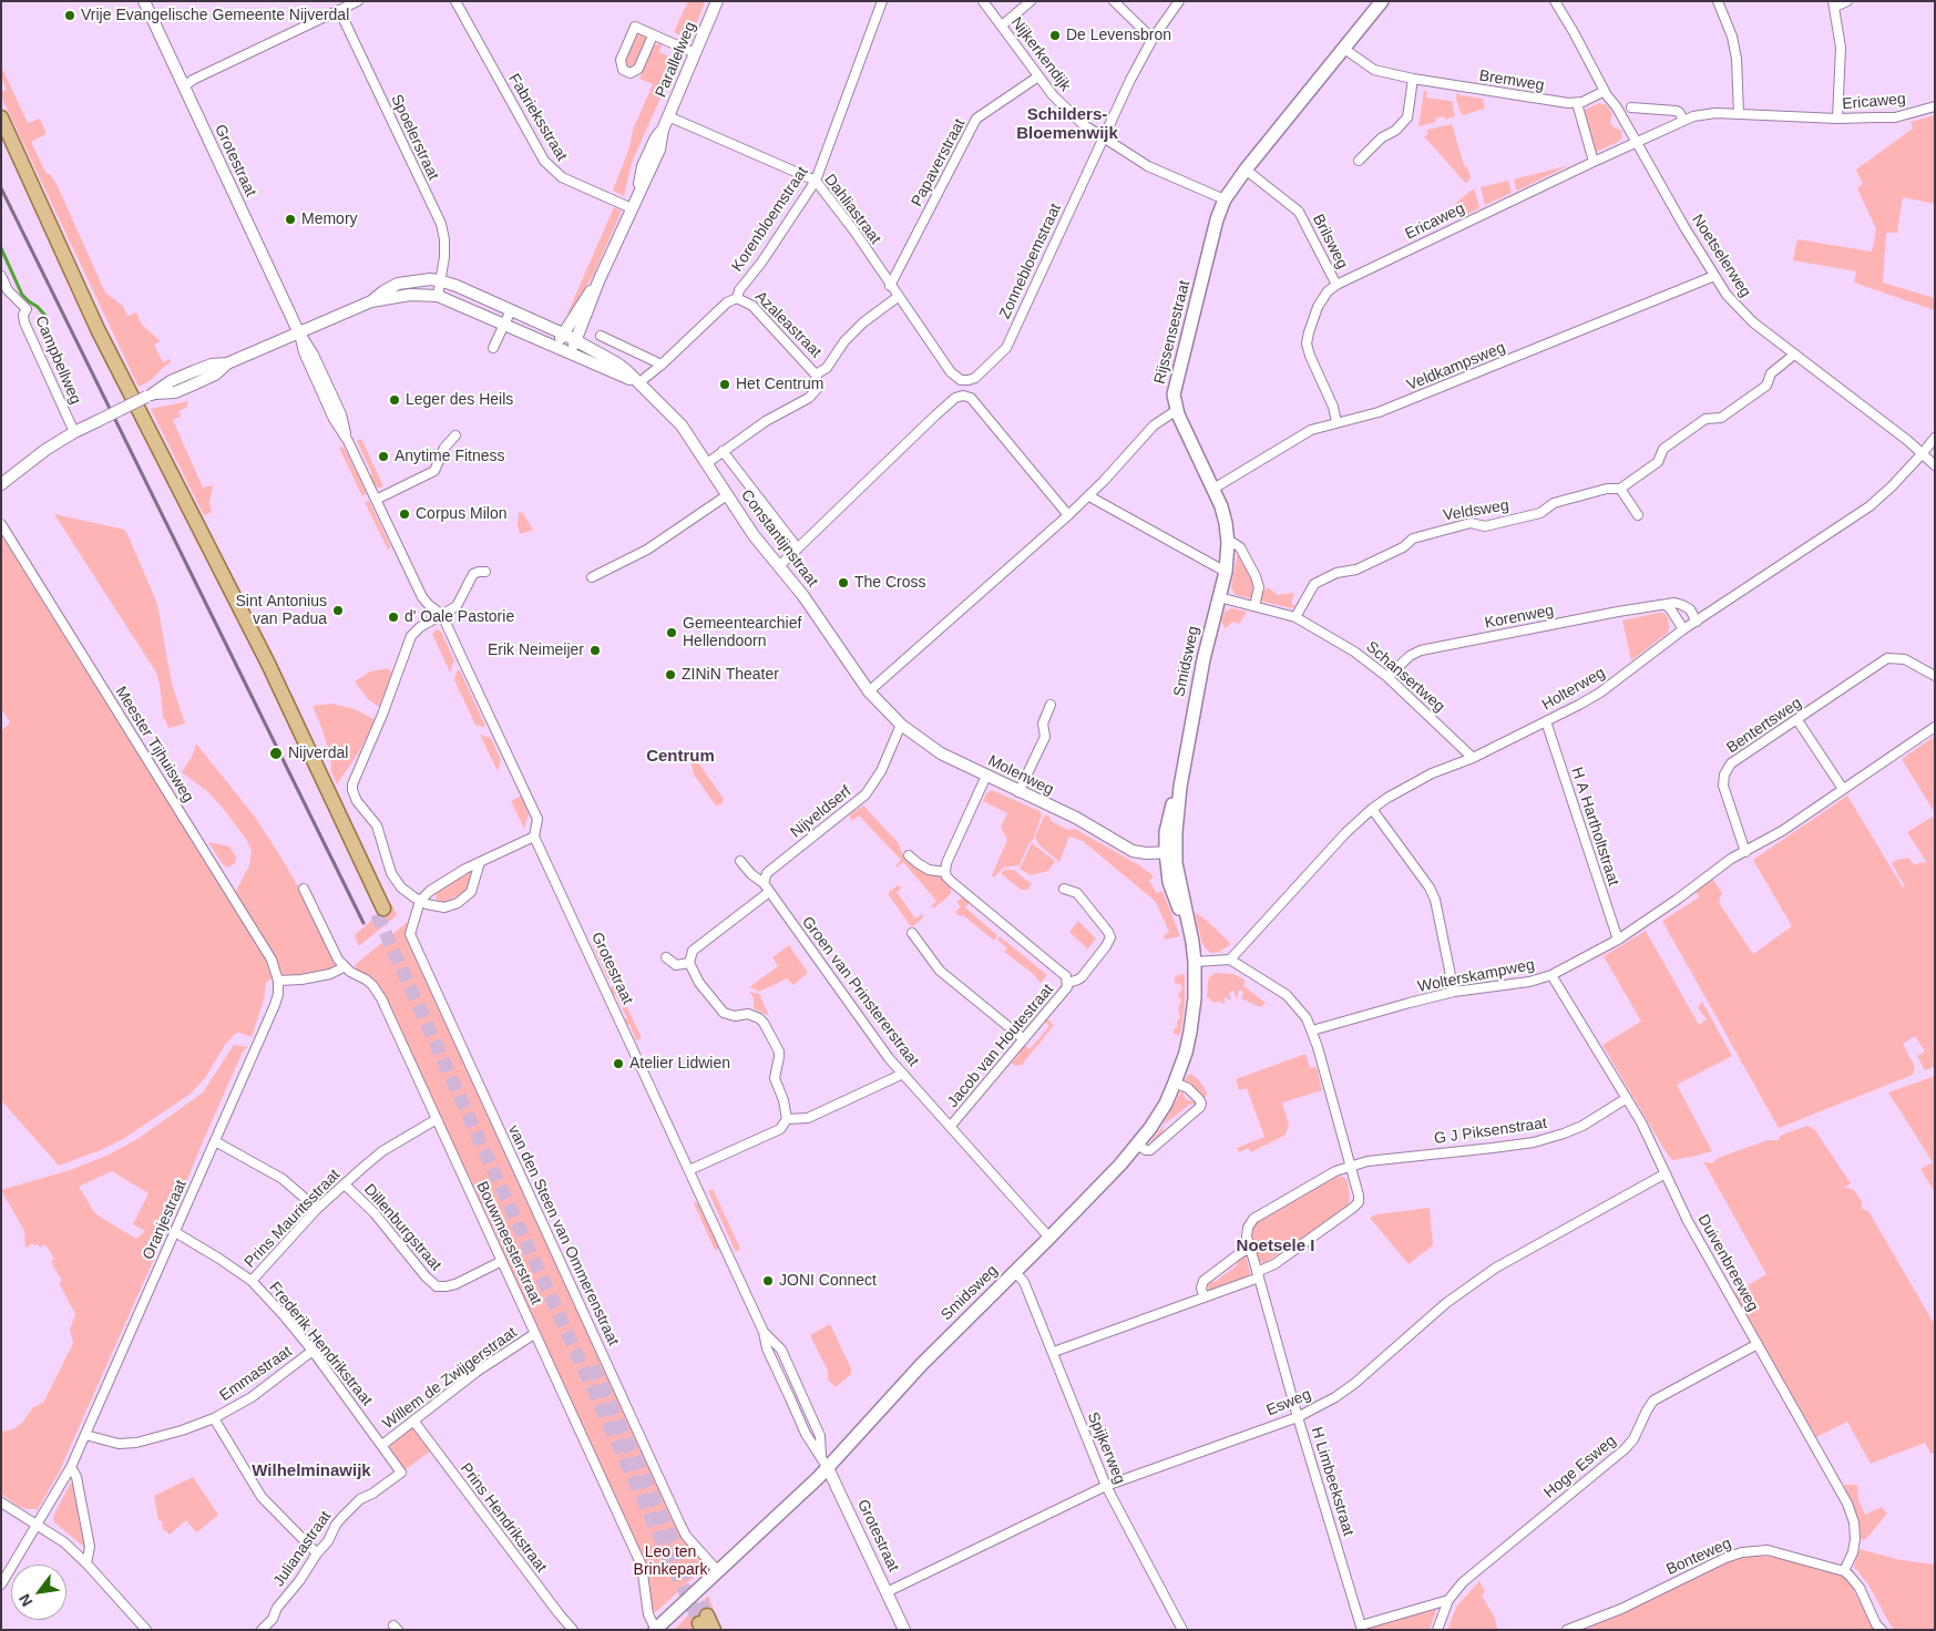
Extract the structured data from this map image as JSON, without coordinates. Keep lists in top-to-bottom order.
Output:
{
  "streets": {
    "main road": ["Rijssensestraat", "Smidsweg"],
    "street": [
      "Nijkerkendijk",
      "Parallelweg",
      "Bremweg",
      "Ericaweg",
      "Fabrieksstraat",
      "Spoelerstraat",
      "Grotestraat",
      "Papaverstraat",
      "Dahliastraat",
      "Korenbloemstraat",
      "Brilsweg",
      "Noetselerweg",
      "Zonnebloemstraat",
      "Azaleastraat",
      "Campbellweg",
      "Veldkampsweg",
      "Veldsweg",
      "Constantijnstraat",
      "Korenweg",
      "Schansertweg",
      "Holterweg",
      "Bentertsweg",
      "Meester Tijhuisweg",
      "Molenweg",
      "Nijveldserf",
      "H A Hartholtstraat",
      "Wolterskampweg",
      "Groen van Prinstererstraat",
      "Jacob van Houtestraat",
      "G J Piksenstraat",
      "Prins Mauritsstraat",
      "Oranjestraat",
      "Dillenburgstraat",
      "van den Steen van Ommerenstraat",
      "Bouwmeesterstraat",
      "Duivenbreeweg",
      "Frederik Hendrikstraat",
      "Emmastraat",
      "Willem de Zwijgerstraat",
      "Esweg",
      "Spijkerweg",
      "Hoge Esweg",
      "H Limbeekstraat",
      "Prins Hendrikstraat",
      "Julianastraat",
      "Bonteweg"
    ]
  },
  "crossings": [
    ["Nijkerkendijk", "Papaverstraat"],
    ["Nijkerkendijk", "Zonnebloemstraat"],
    ["Nijkerkendijk", "Rijssensestraat"],
    ["Parallelweg", "Fabrieksstraat"],
    ["Parallelweg", "Dahliastraat"],
    ["Parallelweg", "Constantijnstraat"],
    ["Bremweg", "Noetselerweg"],
    ["Bremweg", "Rijssensestraat"],
    ["Ericaweg", "Brilsweg"],
    ["Ericaweg", "Noetselerweg"],
    ["Ericaweg", "Veldkampsweg"],
    ["Spoelerstraat", "Constantijnstraat"],
    ["Grotestraat", "Constantijnstraat"],
    ["Grotestraat", "Smidsweg"],
    ["Grotestraat", "Esweg"],
    ["Papaverstraat", "Dahliastraat"],
    ["Dahliastraat", "Korenbloemstraat"],
    ["Dahliastraat", "Zonnebloemstraat"],
    ["Korenbloemstraat", "Azaleastraat"],
    ["Korenbloemstraat", "Constantijnstraat"],
    ["Brilsweg", "Rijssensestraat"],
    ["Noetselerweg", "Veldkampsweg"],
    ["Noetselerweg", "Veldsweg"],
    ["Noetselerweg", "Holterweg"],
    ["Rijssensestraat", "Smidsweg"],
    ["Campbellweg", "Constantijnstraat"],
    ["Veldkampsweg", "Smidsweg"],
    ["Veldsweg", "Schansertweg"],
    ["Constantijnstraat", "Molenweg"],
    ["Korenweg", "Schansertweg"],
    ["Korenweg", "Holterweg"],
    ["Smidsweg", "Schansertweg"],
    ["Smidsweg", "Molenweg"],
    ["Smidsweg", "Groen van Prinstererstraat"],
    ["Smidsweg", "van den Steen van Ommerenstraat"],
    ["Smidsweg", "Bouwmeesterstraat"],
    ["Smidsweg", "Spijkerweg"],
    ["Schansertweg", "Holterweg"],
    ["Holterweg", "H A Hartholtstraat"],
    ["Bentertsweg", "Wolterskampweg"],
    ["Meester Tijhuisweg", "Oranjestraat"],
    ["Molenweg", "Nijveldserf"],
    ["Nijveldserf", "Groen van Prinstererstraat"],
    ["H A Hartholtstraat", "Wolterskampweg"],
    ["Wolterskampweg", "Duivenbreeweg"],
    ["Groen van Prinstererstraat", "Jacob van Houtestraat"],
    ["G J Piksenstraat", "Duivenbreeweg"],
    ["G J Piksenstraat", "H Limbeekstraat"],
    ["Prins Mauritsstraat", "Dillenburgstraat"],
    ["Prins Mauritsstraat", "Bouwmeesterstraat"],
    ["Prins Mauritsstraat", "Frederik Hendrikstraat"],
    ["Oranjestraat", "Frederik Hendrikstraat"],
    ["Oranjestraat", "Emmastraat"],
    ["Dillenburgstraat", "Bouwmeesterstraat"],
    ["Bouwmeesterstraat", "Willem de Zwijgerstraat"],
    ["Duivenbreeweg", "Esweg"],
    ["Duivenbreeweg", "Hoge Esweg"],
    ["Duivenbreeweg", "Bonteweg"],
    ["Frederik Hendrikstraat", "Emmastraat"],
    ["Frederik Hendrikstraat", "Willem de Zwijgerstraat"],
    ["Frederik Hendrikstraat", "Julianastraat"],
    ["Willem de Zwijgerstraat", "Prins Hendrikstraat"],
    ["Esweg", "Spijkerweg"],
    ["Esweg", "H Limbeekstraat"]
  ],
  "districts": [
    "Schilders- Bloemenwijk",
    "Centrum",
    "Noetsele I",
    "Wilhelminawijk"
  ],
  "parks": ["Leo ten Brinkepark"],
  "places": [
    "Vrije Evangelische Gemeente Nijverdal",
    "De Levensbron",
    "Memory",
    "Het Centrum",
    "Leger des Heils",
    "Anytime Fitness",
    "Corpus Milon",
    "The Cross",
    "Sint Antonius van Padua",
    "d' Oale Pastorie",
    "Gemeentearchief Hellendoorn",
    "Erik Neimeijer",
    "ZINiN Theater",
    "Nijverdal",
    "Atelier Lidwien",
    "JONI Connect"
  ],
  "north": "bottom left"
}
